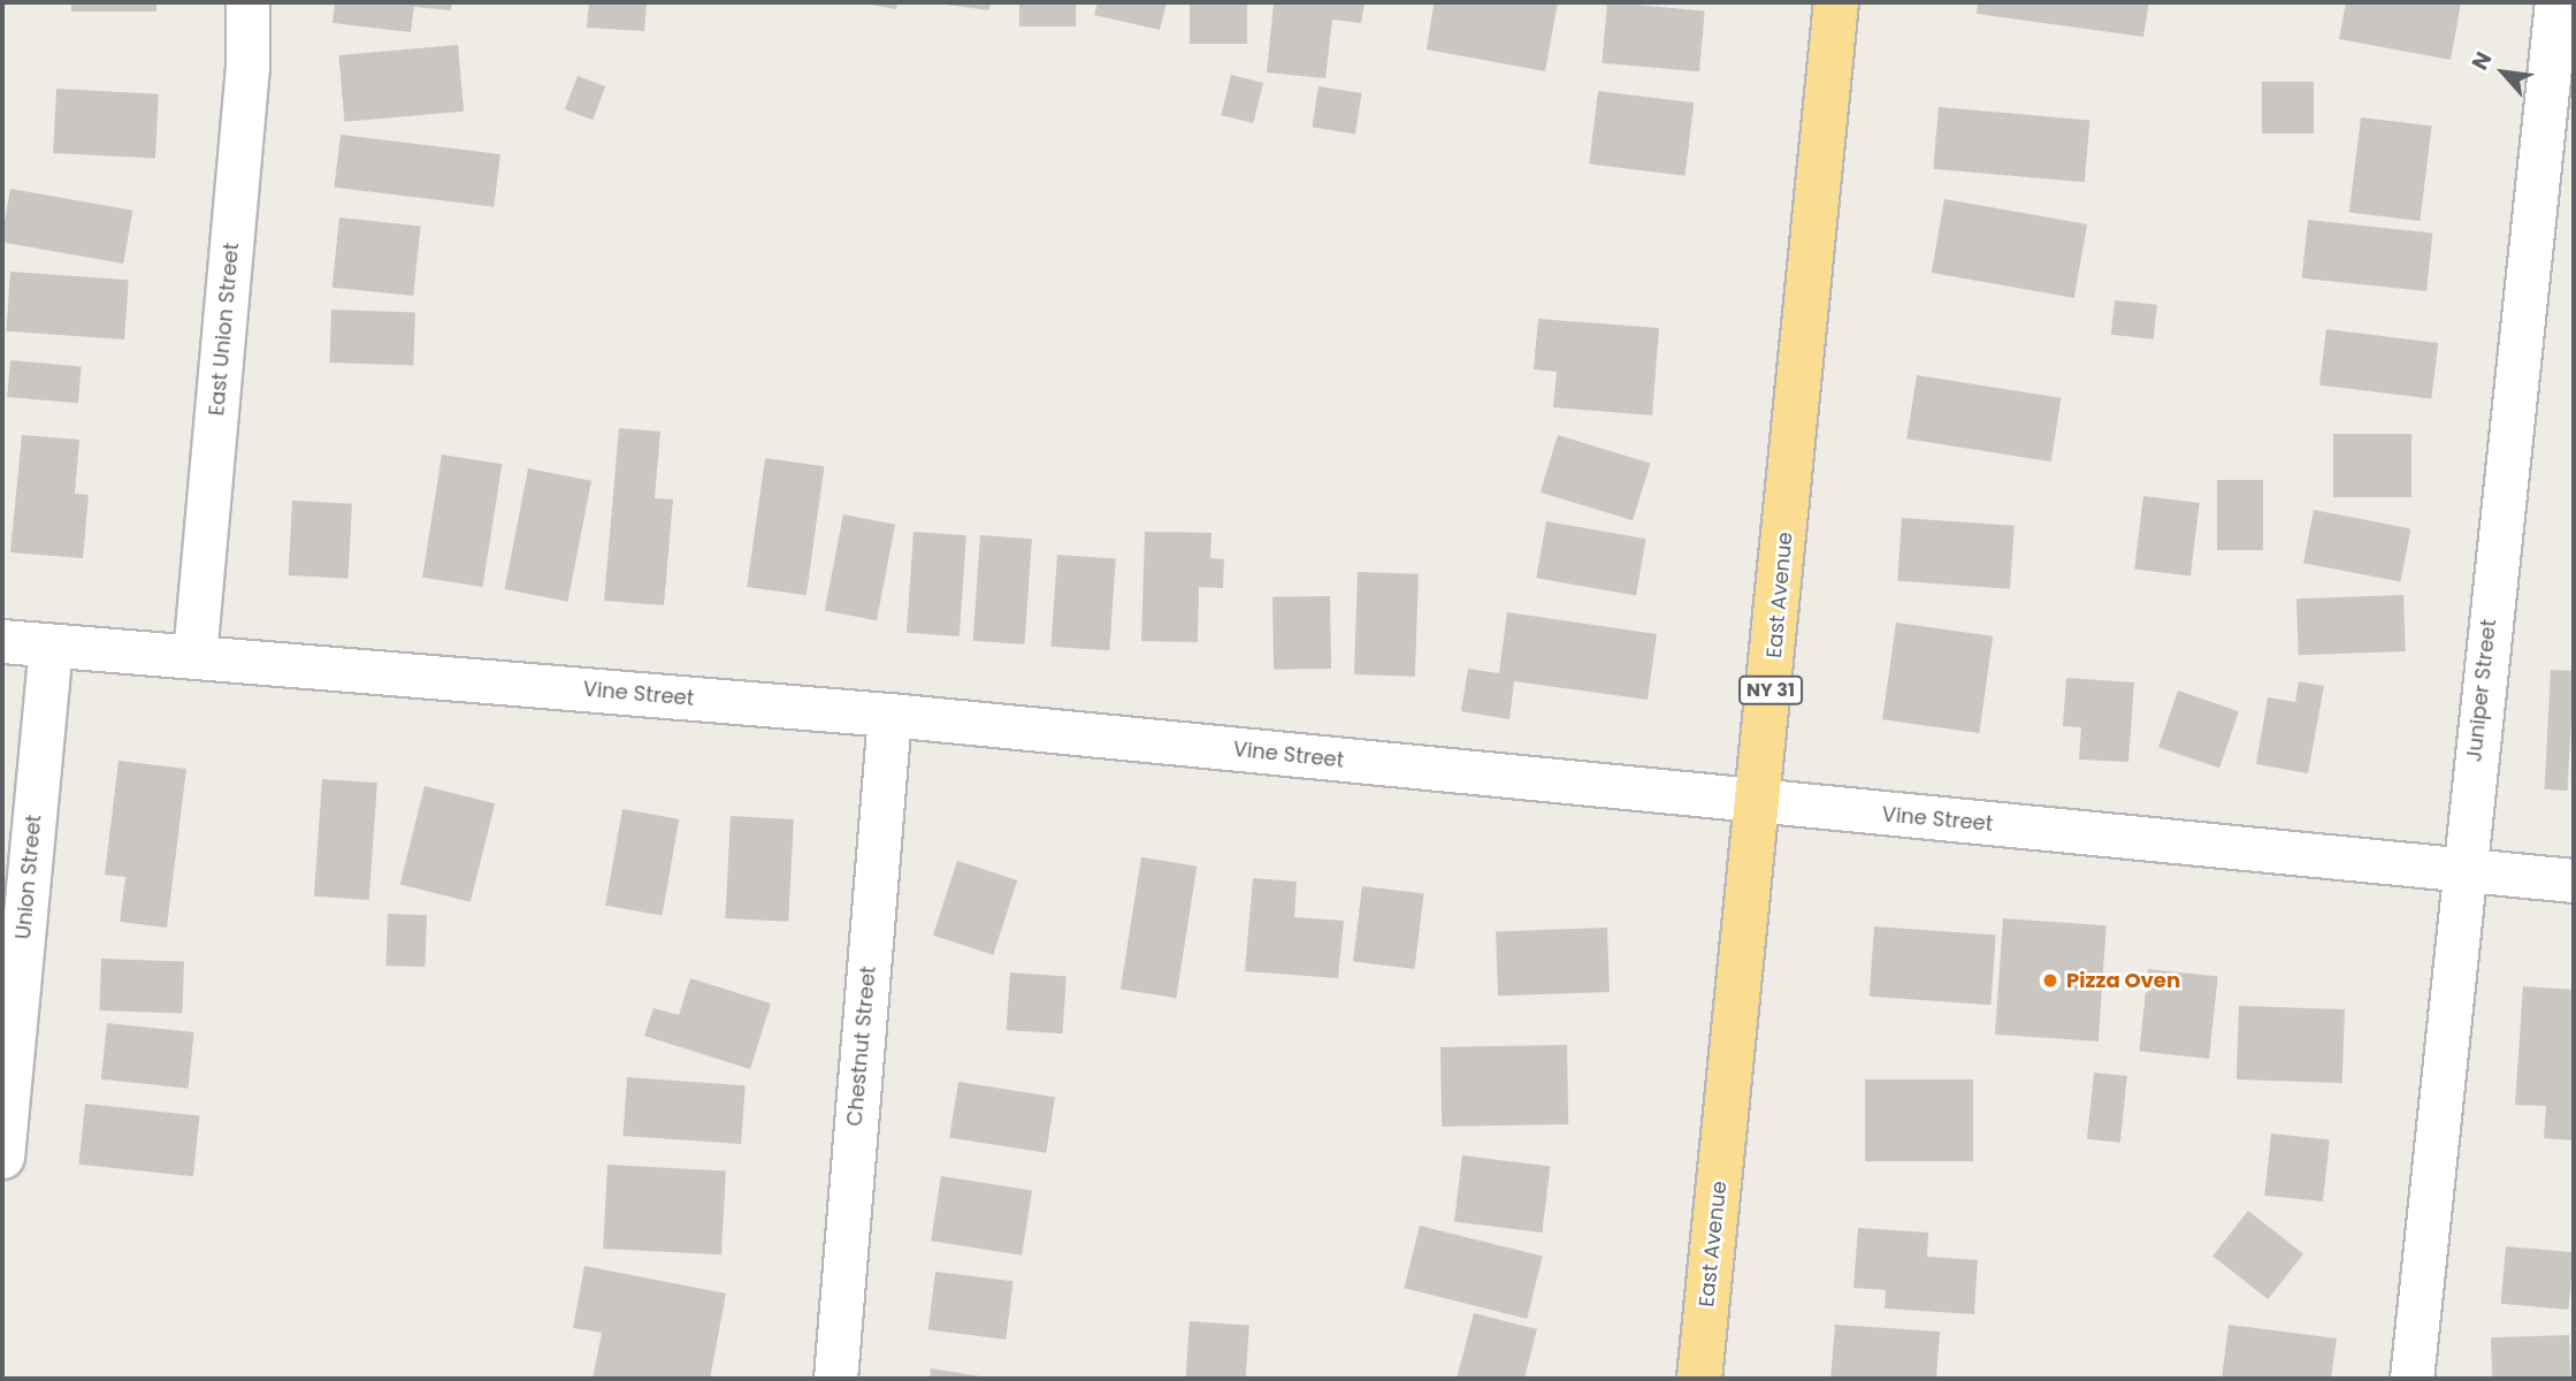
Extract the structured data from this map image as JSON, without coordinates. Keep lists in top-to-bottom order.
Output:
{
  "streets": {
    "highway": ["East Avenue", "NY 31"],
    "street": [
      "East Union Street",
      "Juniper Street",
      "Vine Street",
      "Union Street",
      "Chestnut Street"
    ]
  },
  "crossings": [
    ["East Union Street", "Vine Street"],
    ["East Avenue", "Vine Street"],
    ["Juniper Street", "Vine Street"],
    ["Vine Street", "Union Street"],
    ["Vine Street", "Chestnut Street"]
  ],
  "places": ["Pizza Oven"],
  "north": "top left"
}
